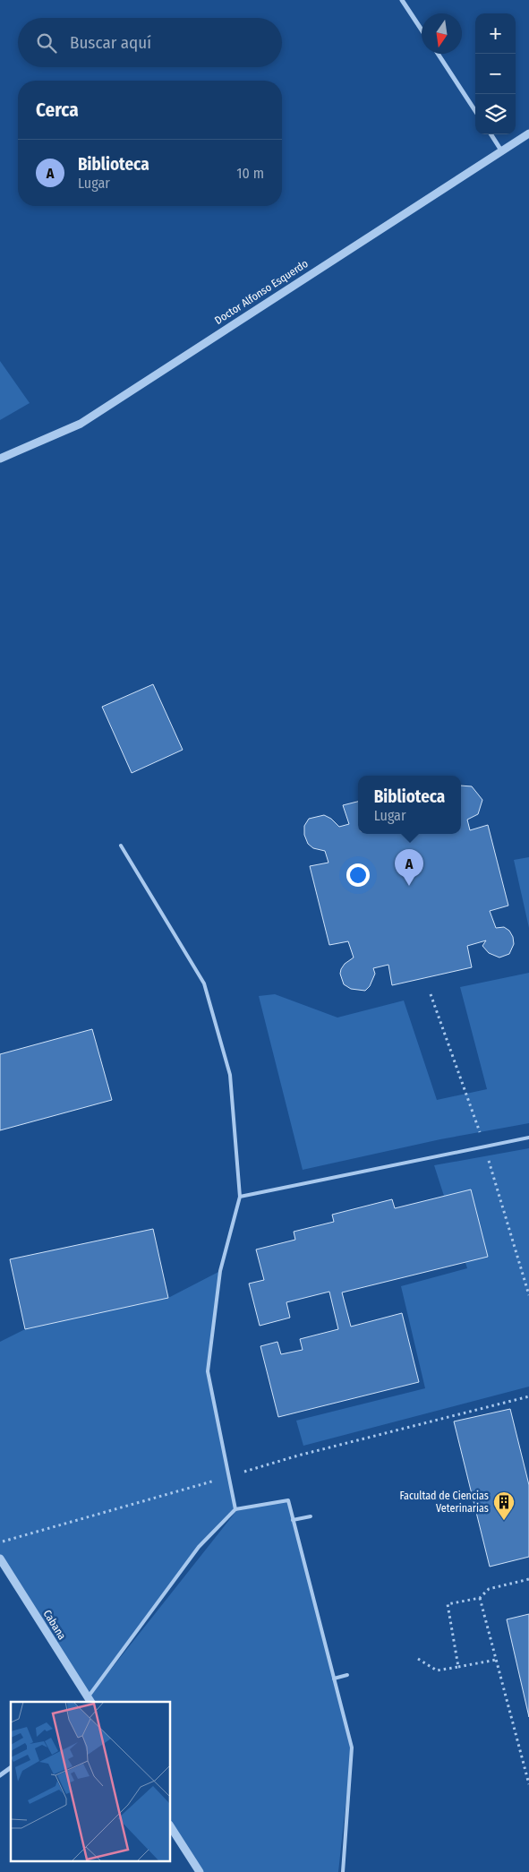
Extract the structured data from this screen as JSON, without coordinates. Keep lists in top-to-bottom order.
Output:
{
  "streets": {
    "street": ["Doctor Alfonso Esquerdo", "Cabana"]
  },
  "places": {
    "building": ["Facultad de Ciencias Veterinarias"]
  },
  "north": "bottom",
  "page": {
    "map_buttons": ["+", "−"],
    "search": "Buscar aquí",
    "heading": "Cerca",
    "list": [
      {
        "mark": "A",
        "name": "Biblioteca",
        "note": "Lugar",
        "value": "10 m"
      }
    ],
    "popup": ["Biblioteca", "Lugar"],
    "pins": "A"
  }
}
